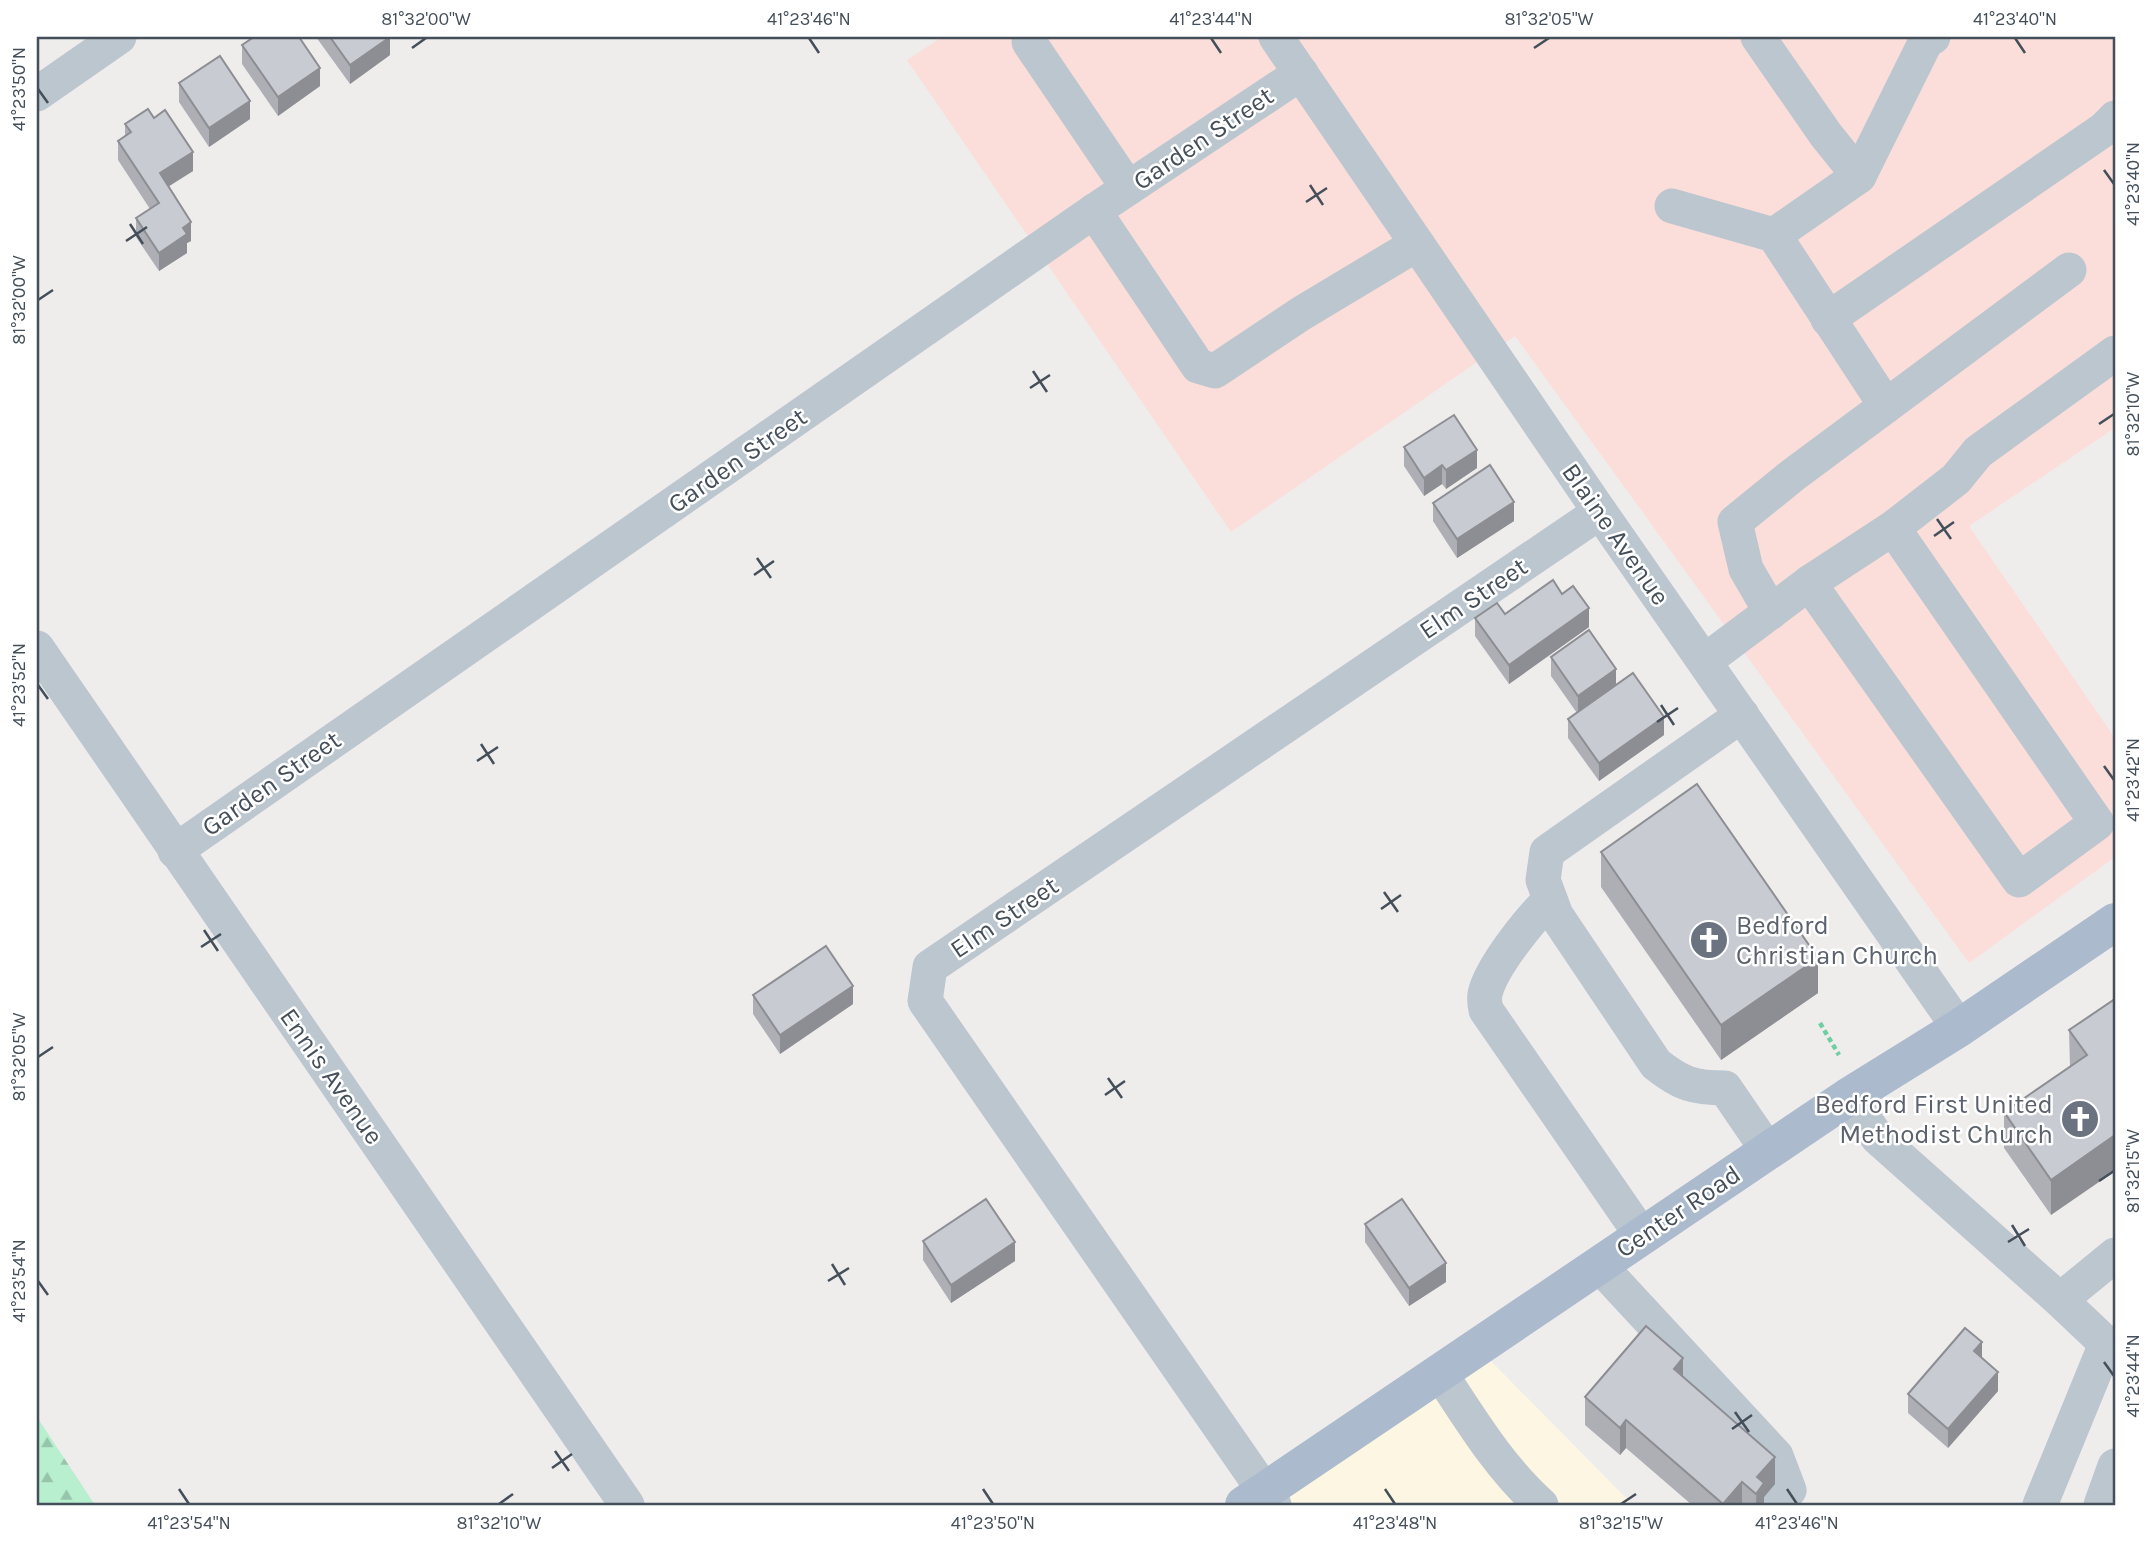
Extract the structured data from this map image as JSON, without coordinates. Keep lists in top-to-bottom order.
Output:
{
  "streets": {
    "main road": ["Center Road"],
    "street": [
      "Garden Street",
      "Blaine Avenue",
      "Elm Street",
      "Ennis Avenue"
    ]
  },
  "crossings": [
    ["Garden Street", "Blaine Avenue"],
    ["Garden Street", "Ennis Avenue"],
    ["Blaine Avenue", "Elm Street"],
    ["Blaine Avenue", "Center Road"],
    ["Elm Street", "Center Road"]
  ],
  "places": {
    "church": ["Bedford Christian Church", "Bedford First United Methodist Church"]
  },
  "coordinates": [
    "81°32'00\"W",
    "41°23'46\"N",
    "41°23'44\"N",
    "81°32'05\"W",
    "41°23'40\"N",
    "41°23'50\"N",
    "81°32'10\"W",
    "41°23'52\"N",
    "41°23'42\"N",
    "81°32'15\"W",
    "41°23'54\"N",
    "41°23'48\"N"
  ]
}
